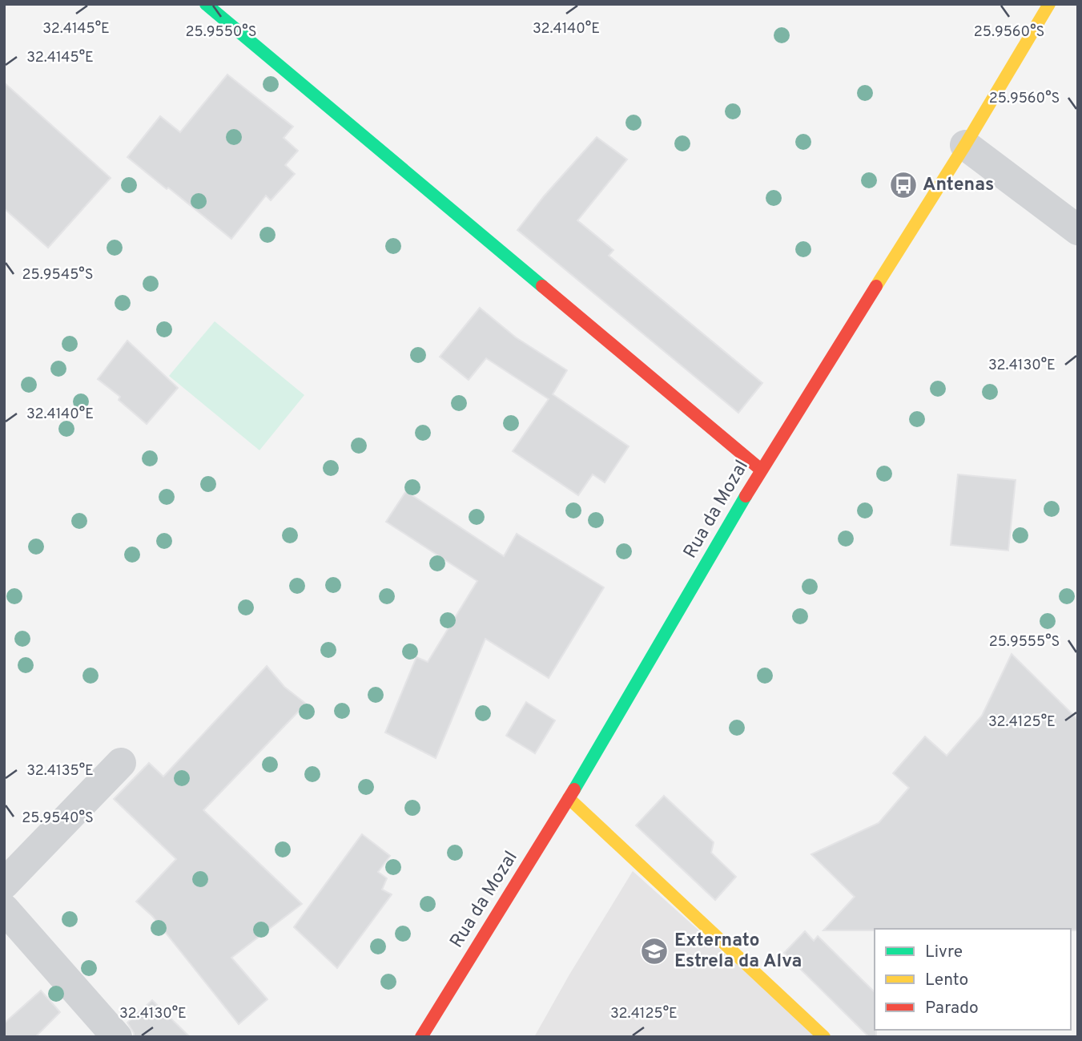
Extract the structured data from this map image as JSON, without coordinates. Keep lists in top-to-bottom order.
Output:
{
  "streets": {
    "main road": ["Rua da Mozal"]
  },
  "places": {
    "bus stop": ["Antenas"],
    "school or university": ["Externato Estrela da Alva"]
  },
  "legend": ["Livre", "Lento", "Parado"],
  "coordinates": [
    "32.4145°E",
    "32.4140°E",
    "25.9550°S",
    "25.9560°S",
    "25.9545°S",
    "32.4130°E",
    "25.9555°S",
    "32.4125°E",
    "32.4135°E",
    "25.9540°S"
  ]
}
